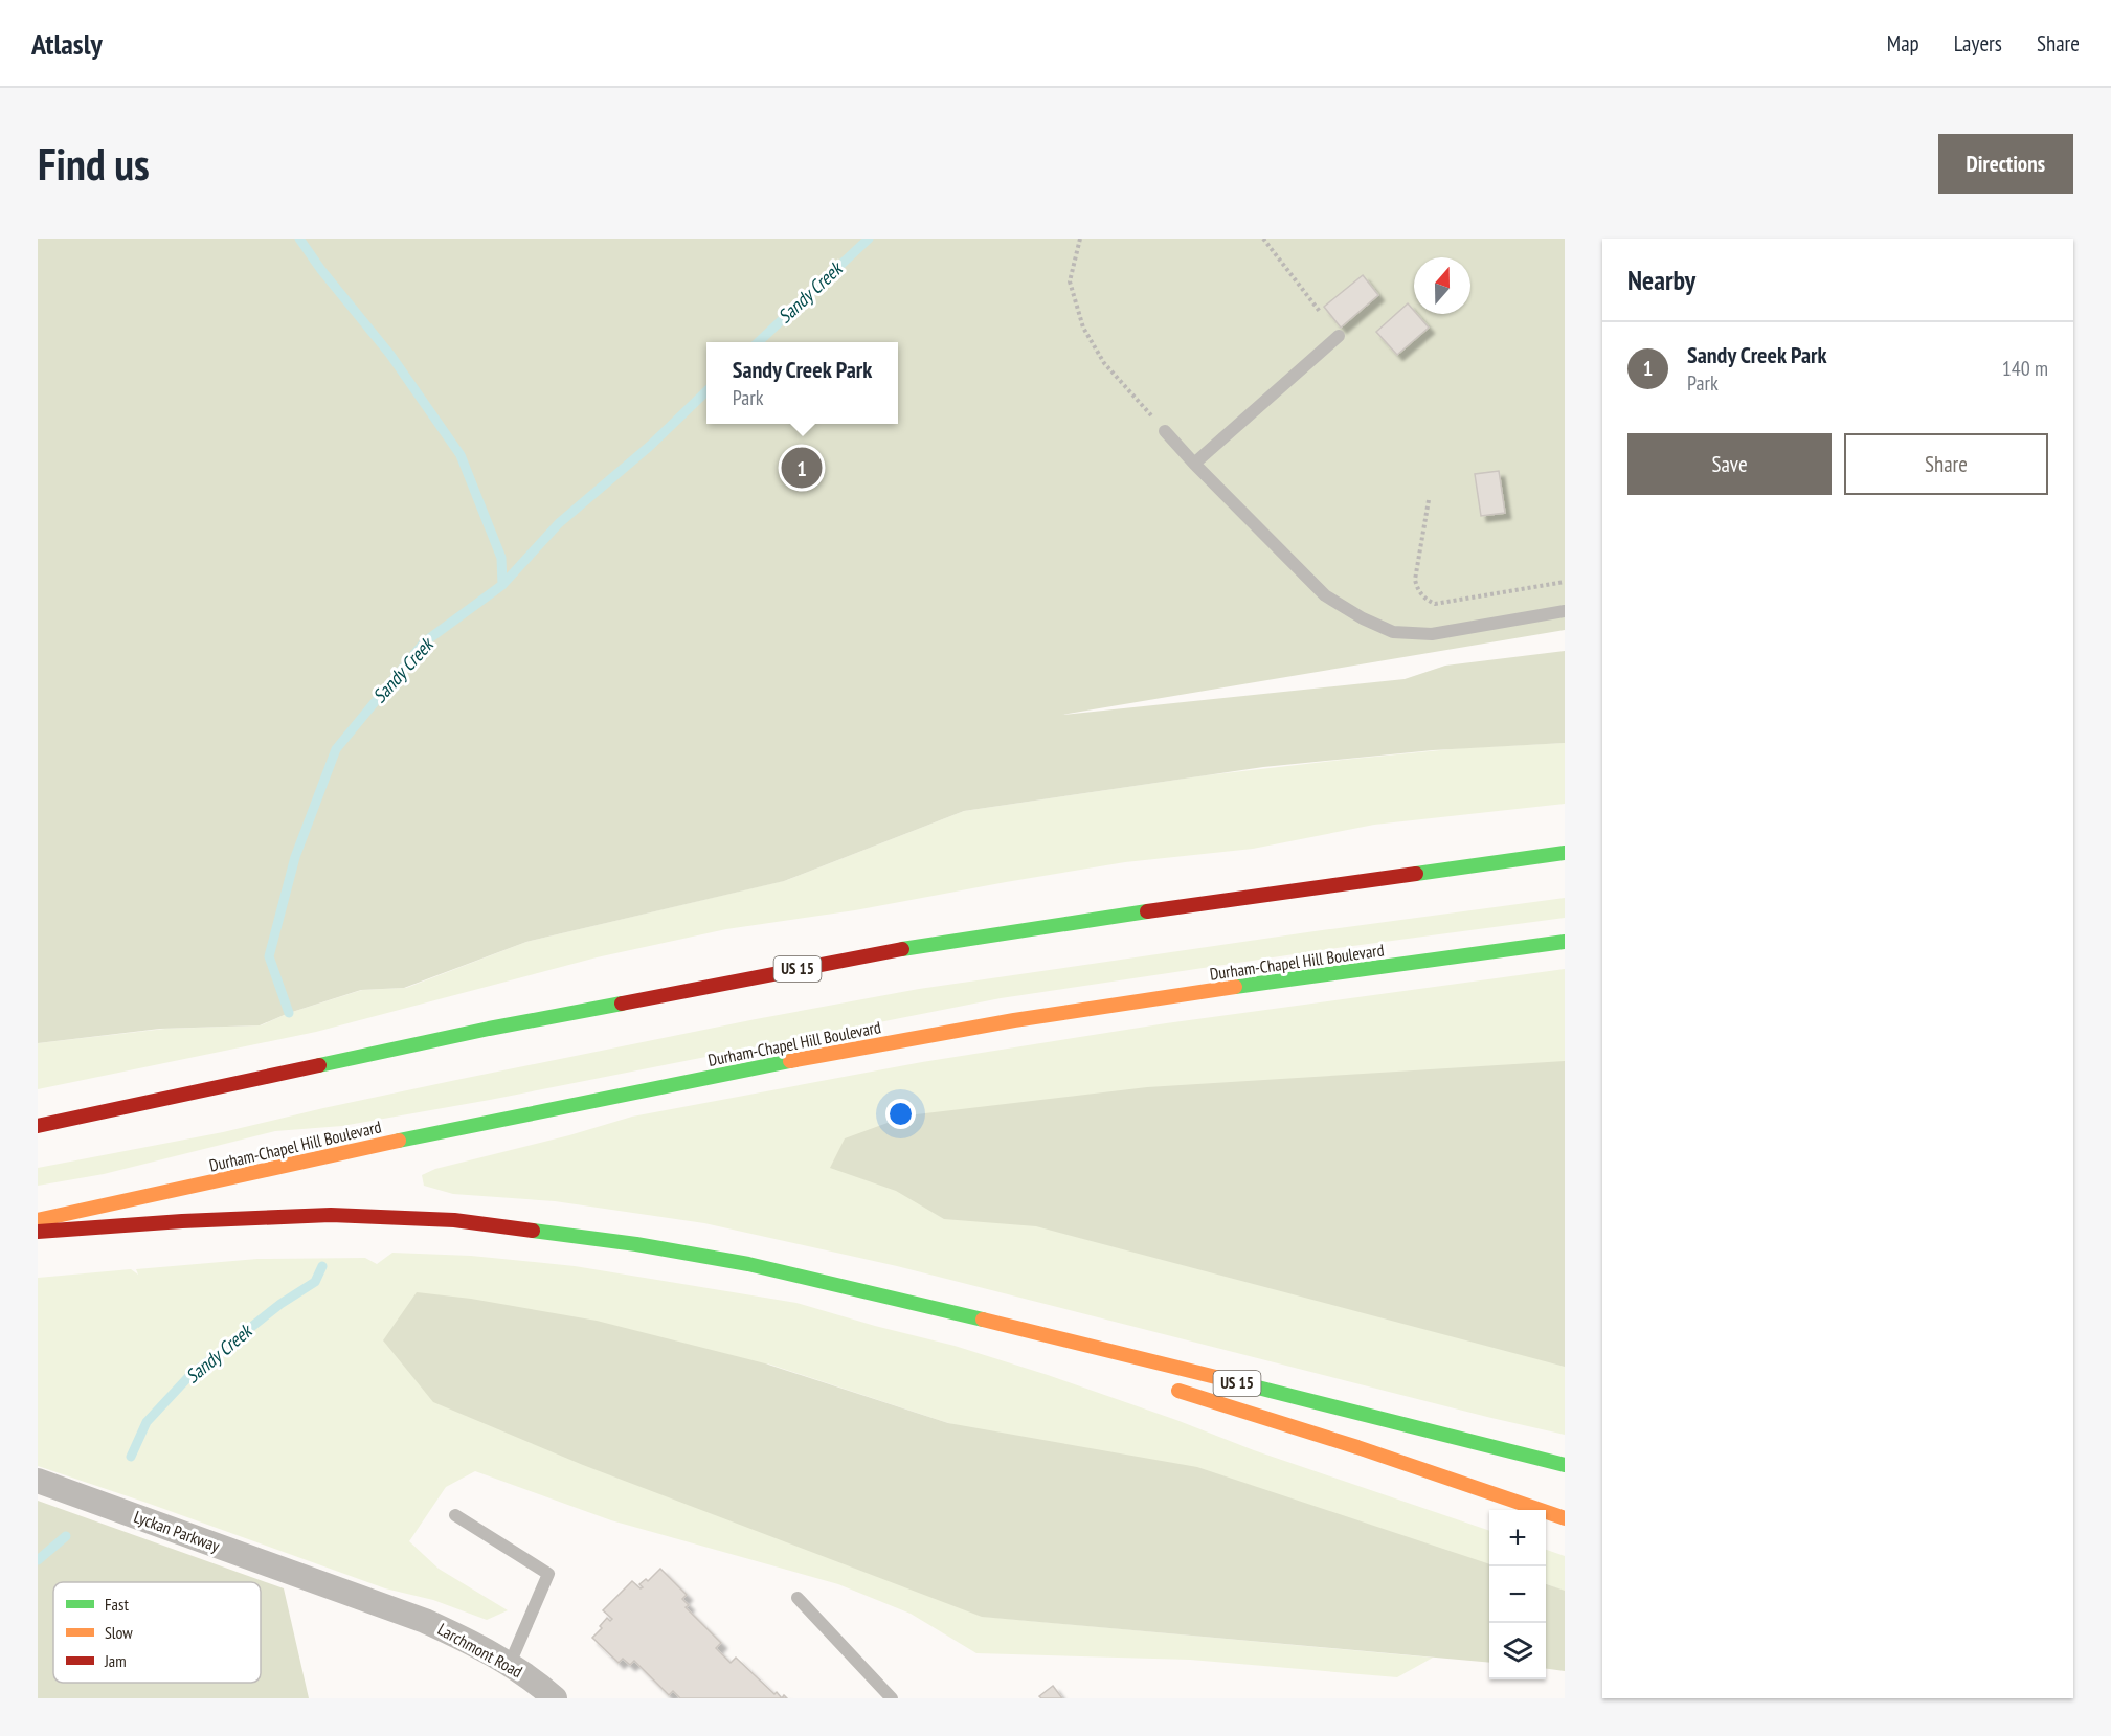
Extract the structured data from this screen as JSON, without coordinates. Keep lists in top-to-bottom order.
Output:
{
  "streets": {
    "main road": ["Durham-Chapel Hill Boulevard", "US 15"],
    "street": ["Lyckan Parkway", "Larchmont Road"]
  },
  "crossings": [
    ["Lyckan Parkway", "Larchmont Road"]
  ],
  "water": ["Sandy Creek"],
  "legend": ["Fast", "Slow", "Jam"],
  "north": "top",
  "page": {
    "header": "Atlasly",
    "nav": ["Map", "Layers", "Share"],
    "buttons": [
      "Directions",
      ["Save", "Share"]
    ],
    "title": "Find us",
    "heading": "Nearby",
    "list": [
      {
        "mark": "1",
        "name": "Sandy Creek Park",
        "note": "Park",
        "value": "140 m"
      }
    ],
    "popup": ["Sandy Creek Park", "Park"],
    "pins": "1",
    "map_buttons": ["+", "−"]
  }
}
